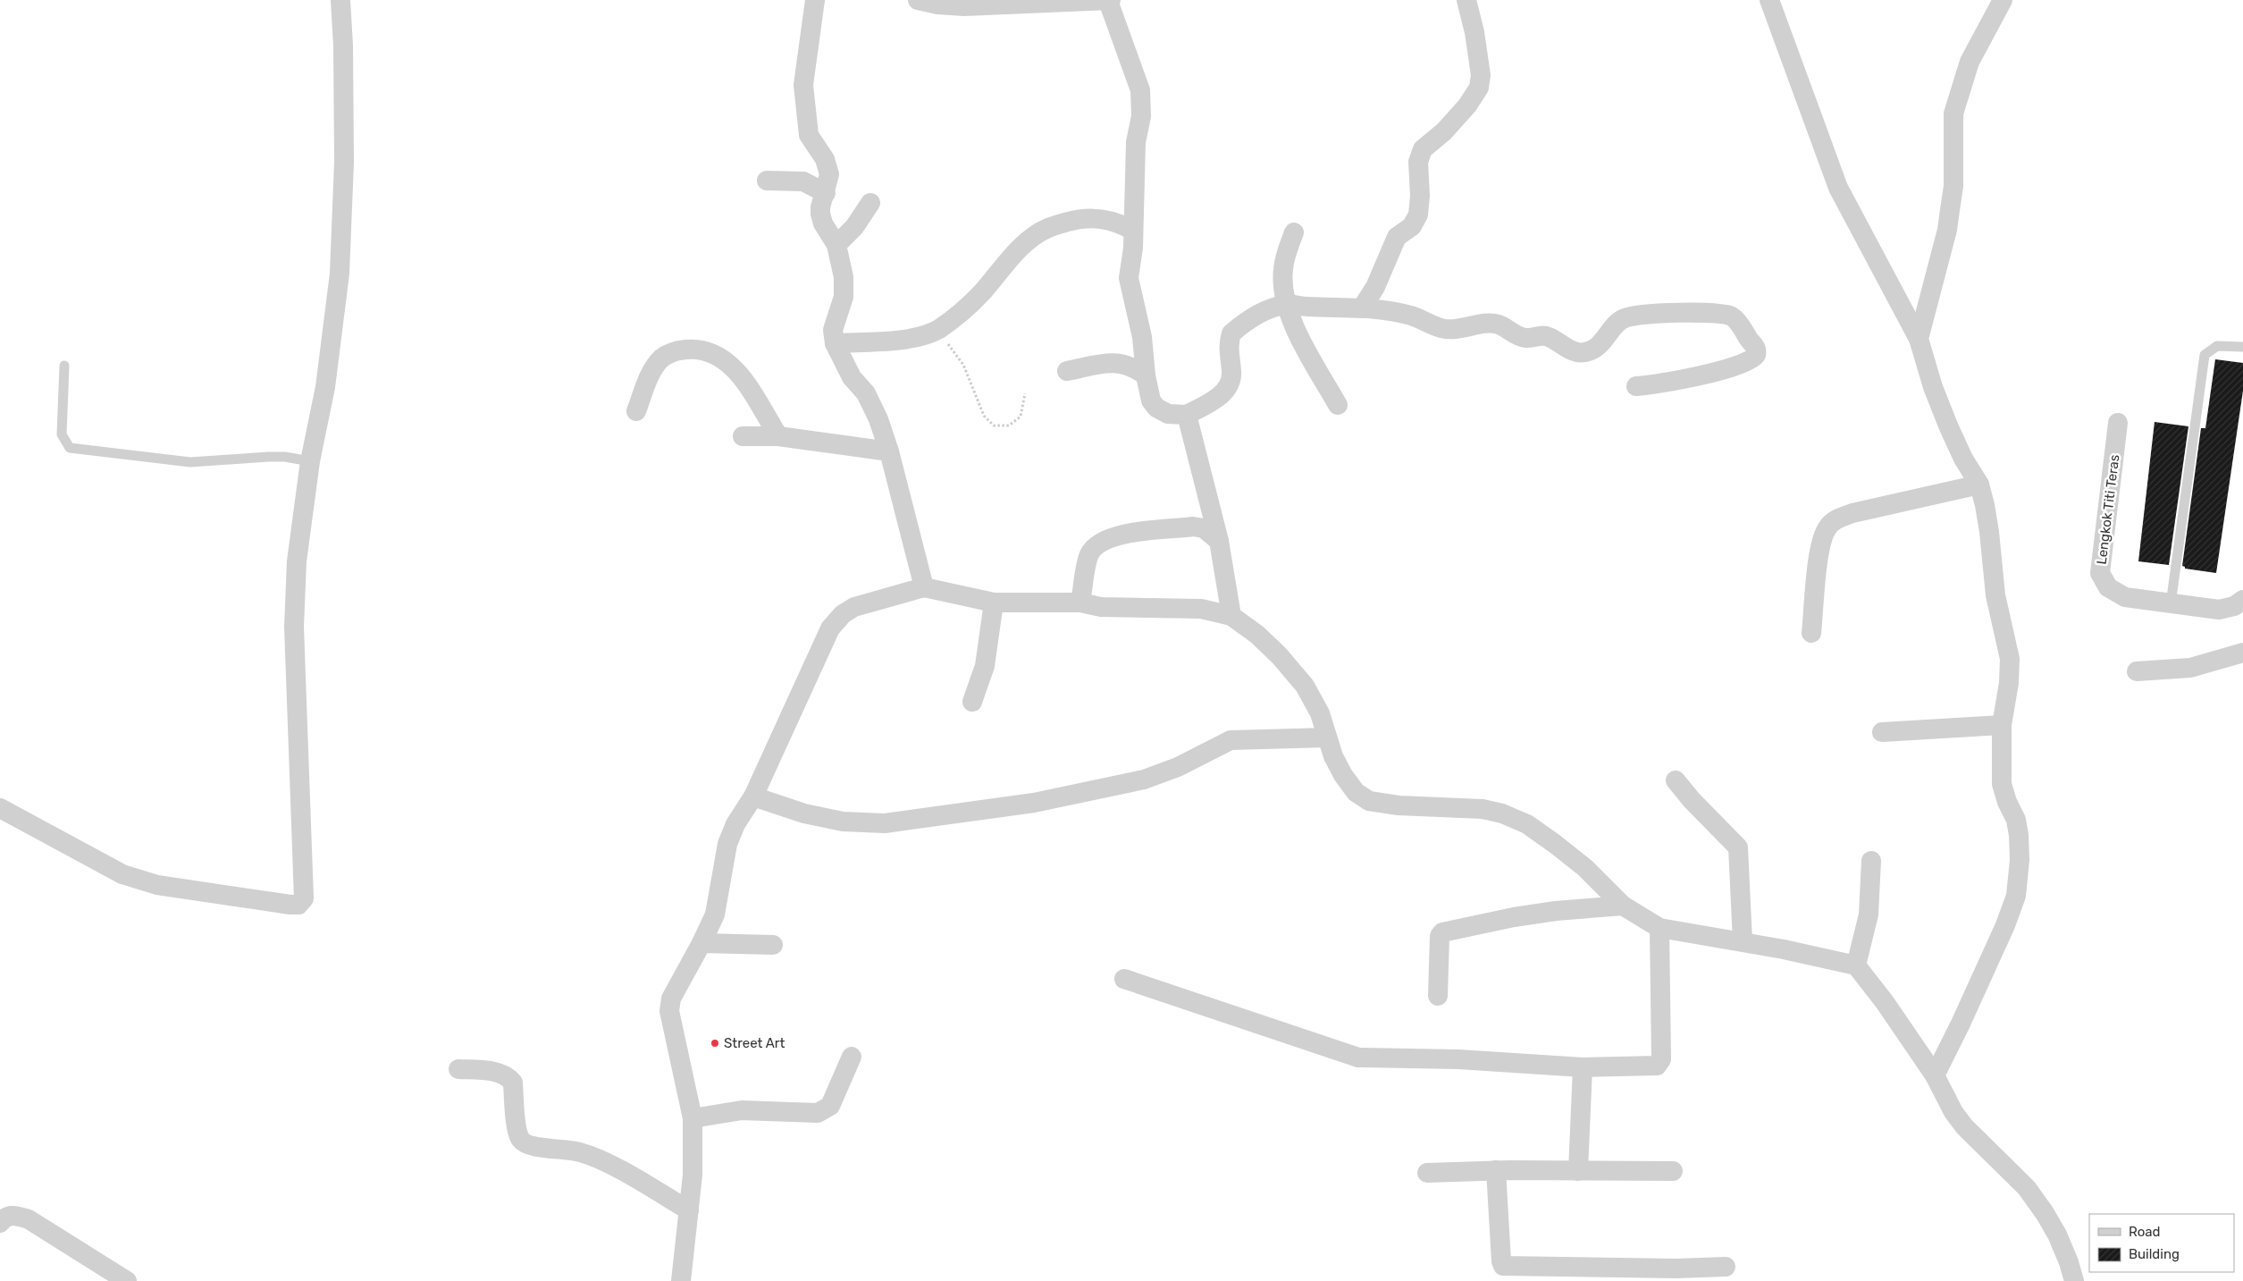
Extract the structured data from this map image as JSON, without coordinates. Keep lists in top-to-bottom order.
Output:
{
  "streets": {
    "street": ["Lengkok Titi Teras"]
  },
  "places": ["Street Art"],
  "legend": ["Road", "Building"]
}
